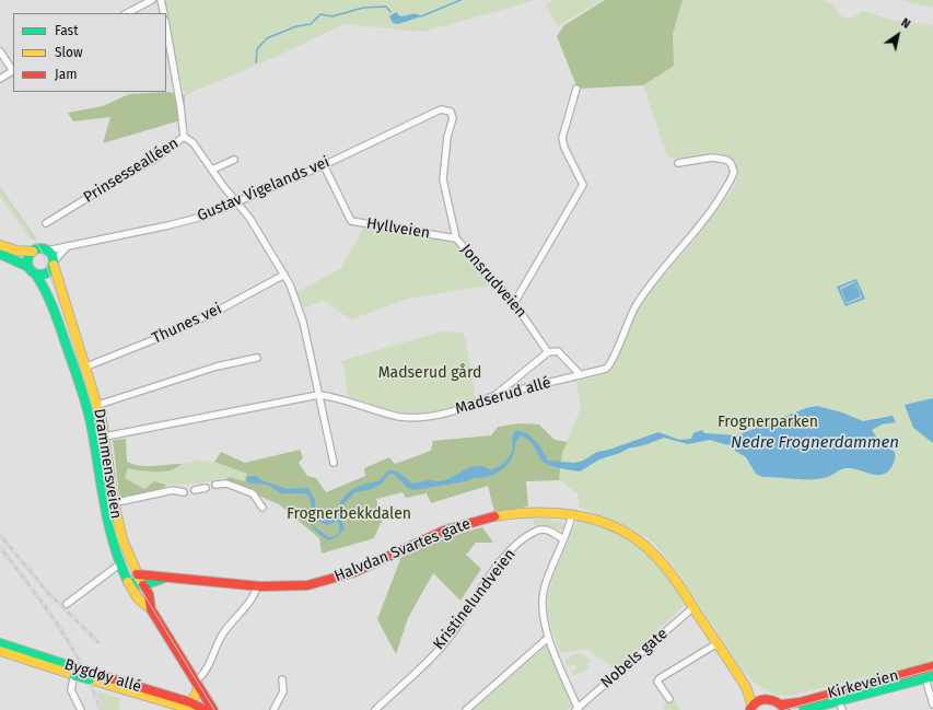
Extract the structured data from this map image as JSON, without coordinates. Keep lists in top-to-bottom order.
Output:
{
  "streets": {
    "main road": [
      "Drammensveien",
      "Halvdan Svartes gate",
      "Bygdøy allé",
      "Kirkeveien"
    ],
    "street": [
      "Prinsessealléen",
      "Gustav Vigelands vei",
      "Hyllveien",
      "Jonsrudveien",
      "Thunes vei",
      "Madserud allé",
      "Kristinelundveien",
      "Nobels gate"
    ]
  },
  "crossings": [
    ["Gustav Vigelands vei", "Hyllveien"],
    ["Gustav Vigelands vei", "Jonsrudveien"],
    ["Gustav Vigelands vei", "Drammensveien"],
    ["Hyllveien", "Jonsrudveien"],
    ["Thunes vei", "Drammensveien"],
    ["Madserud allé", "Drammensveien"],
    ["Drammensveien", "Halvdan Svartes gate"],
    ["Halvdan Svartes gate", "Nobels gate"]
  ],
  "water": ["Nedre Frognerdammen"],
  "parks": ["Madserud gård", "Frognerparken", "Frognerbekkdalen"],
  "legend": ["Fast", "Slow", "Jam"],
  "north": "top right"
}
